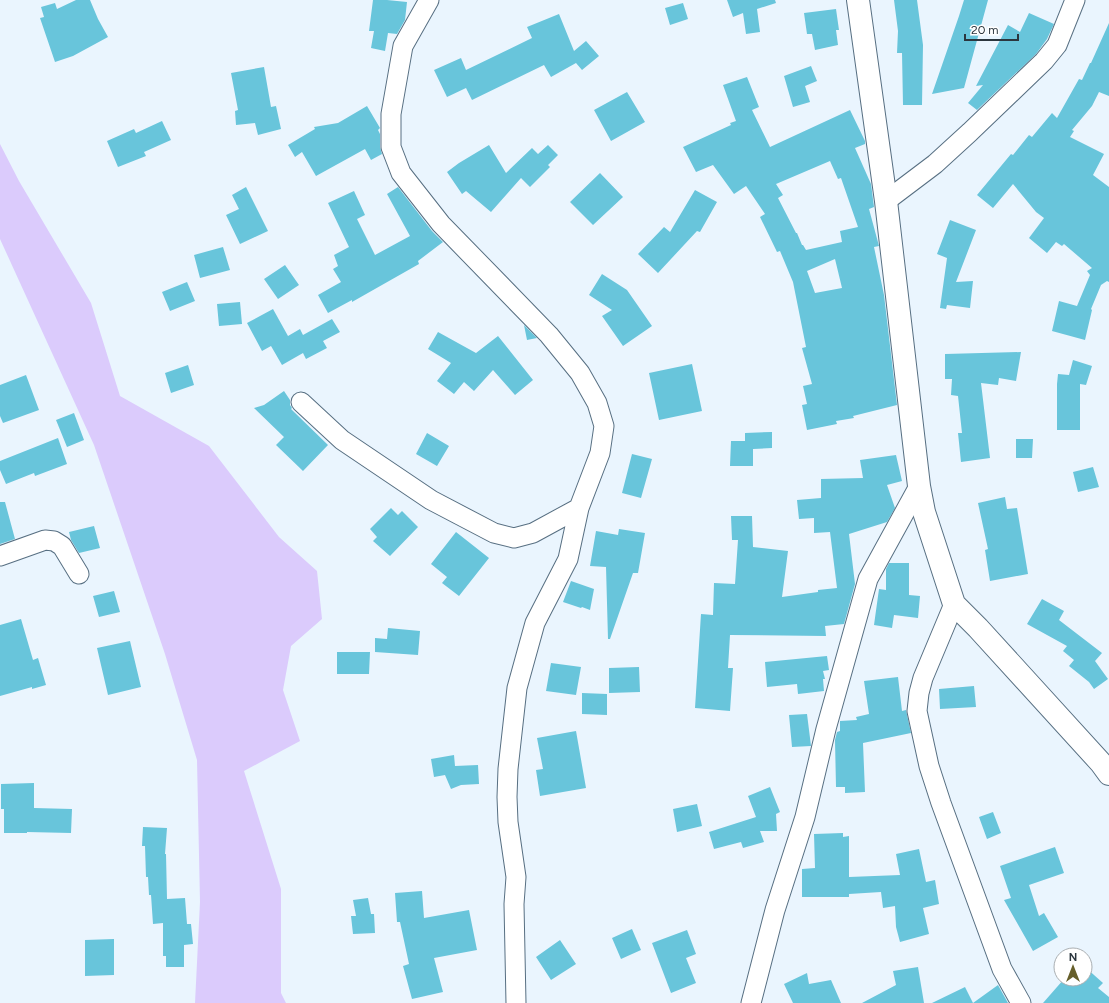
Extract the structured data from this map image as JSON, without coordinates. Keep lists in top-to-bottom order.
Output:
{
  "scale_bar": "20 m",
  "north": "top"
}
